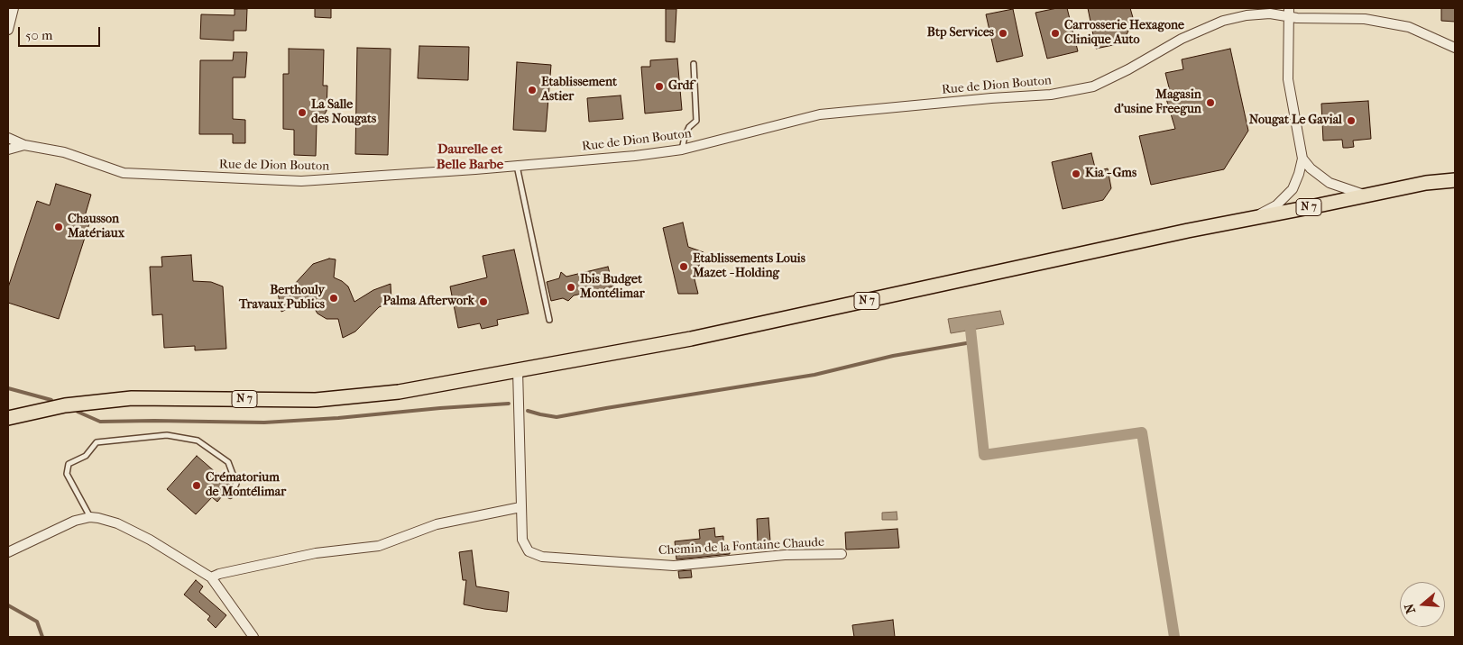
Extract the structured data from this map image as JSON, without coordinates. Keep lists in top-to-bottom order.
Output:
{
  "streets": {
    "main road": ["N 7"],
    "street": ["Rue de Dion Bouton", "Chemin de la Fontaine Chaude"]
  },
  "crossings": [
    ["N 7", "Chemin de la Fontaine Chaude"]
  ],
  "districts": ["Daurelle et Belle Barbe"],
  "places": [
    "Btp Services",
    "Carrosserie Hexagone Clinique Auto",
    "Grdf",
    "Etablissement Astier",
    "Magasin d'usine Freegun",
    "La Salle des Nougats",
    "Nougat Le Gavial",
    "Kia - Gms",
    "Chausson Matériaux",
    "Etablissements Louis Mazet - Holding",
    "Ibis Budget Montélimar",
    "Berthouly Travaux Publics",
    "Palma Afterwork",
    "Crématorium de Montélimar"
  ],
  "scale_bar": "50 m",
  "north": "left"
}
